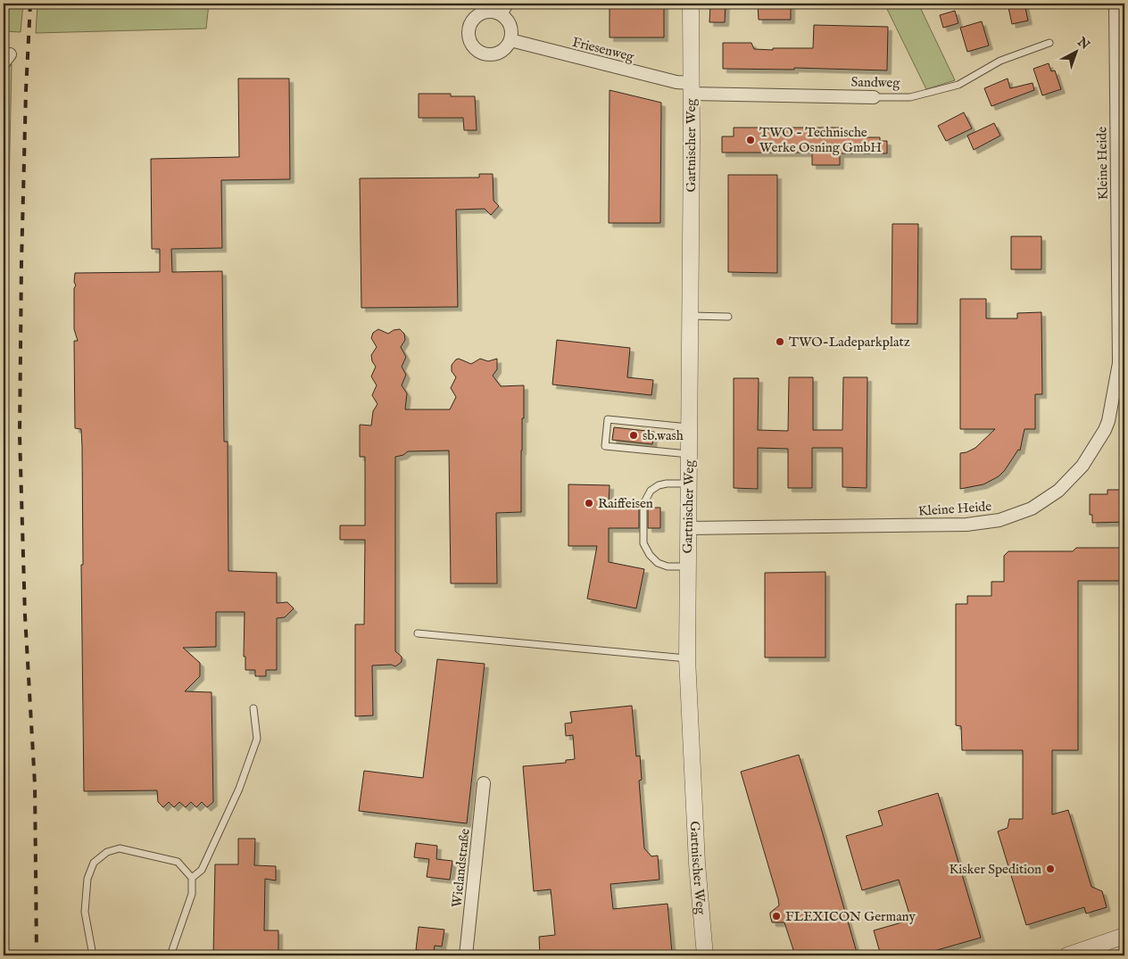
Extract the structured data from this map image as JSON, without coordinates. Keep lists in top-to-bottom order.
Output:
{
  "streets": {
    "street": [
      "Friesenweg",
      "Sandweg",
      "Gartnischer Weg",
      "Kleine Heide",
      "Wielandstraße"
    ]
  },
  "crossings": [
    ["Friesenweg", "Sandweg"],
    ["Friesenweg", "Gartnischer Weg"],
    ["Sandweg", "Gartnischer Weg"],
    ["Gartnischer Weg", "Kleine Heide"]
  ],
  "places": [
    "TWO - Technische Werke Osning GmbH",
    "TWO-Ladeparkplatz",
    "sb.wash",
    "Raiffeisen",
    "Kisker Spedition",
    "FLEXICON Germany"
  ],
  "north": "top right"
}
